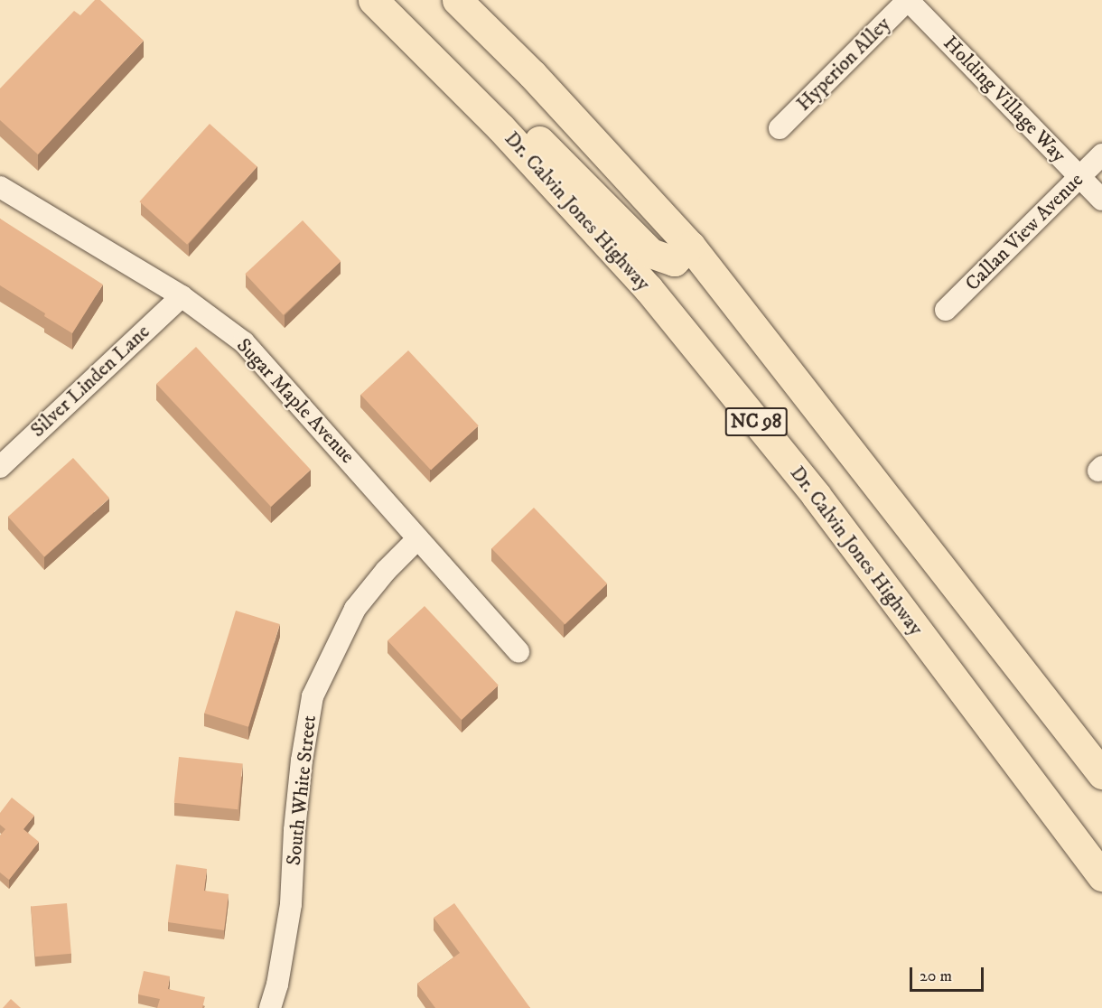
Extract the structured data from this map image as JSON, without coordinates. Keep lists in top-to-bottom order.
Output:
{
  "streets": {
    "highway": ["Dr. Calvin Jones Highway", "NC 98"],
    "street": [
      "Hyperion Alley",
      "Holding Village Way",
      "Callan View Avenue",
      "Silver Linden Lane",
      "Sugar Maple Avenue",
      "South White Street"
    ]
  },
  "crossings": [
    ["Hyperion Alley", "Holding Village Way"],
    ["Holding Village Way", "Callan View Avenue"],
    ["Silver Linden Lane", "Sugar Maple Avenue"],
    ["Sugar Maple Avenue", "South White Street"]
  ],
  "scale_bar": "20 m"
}
